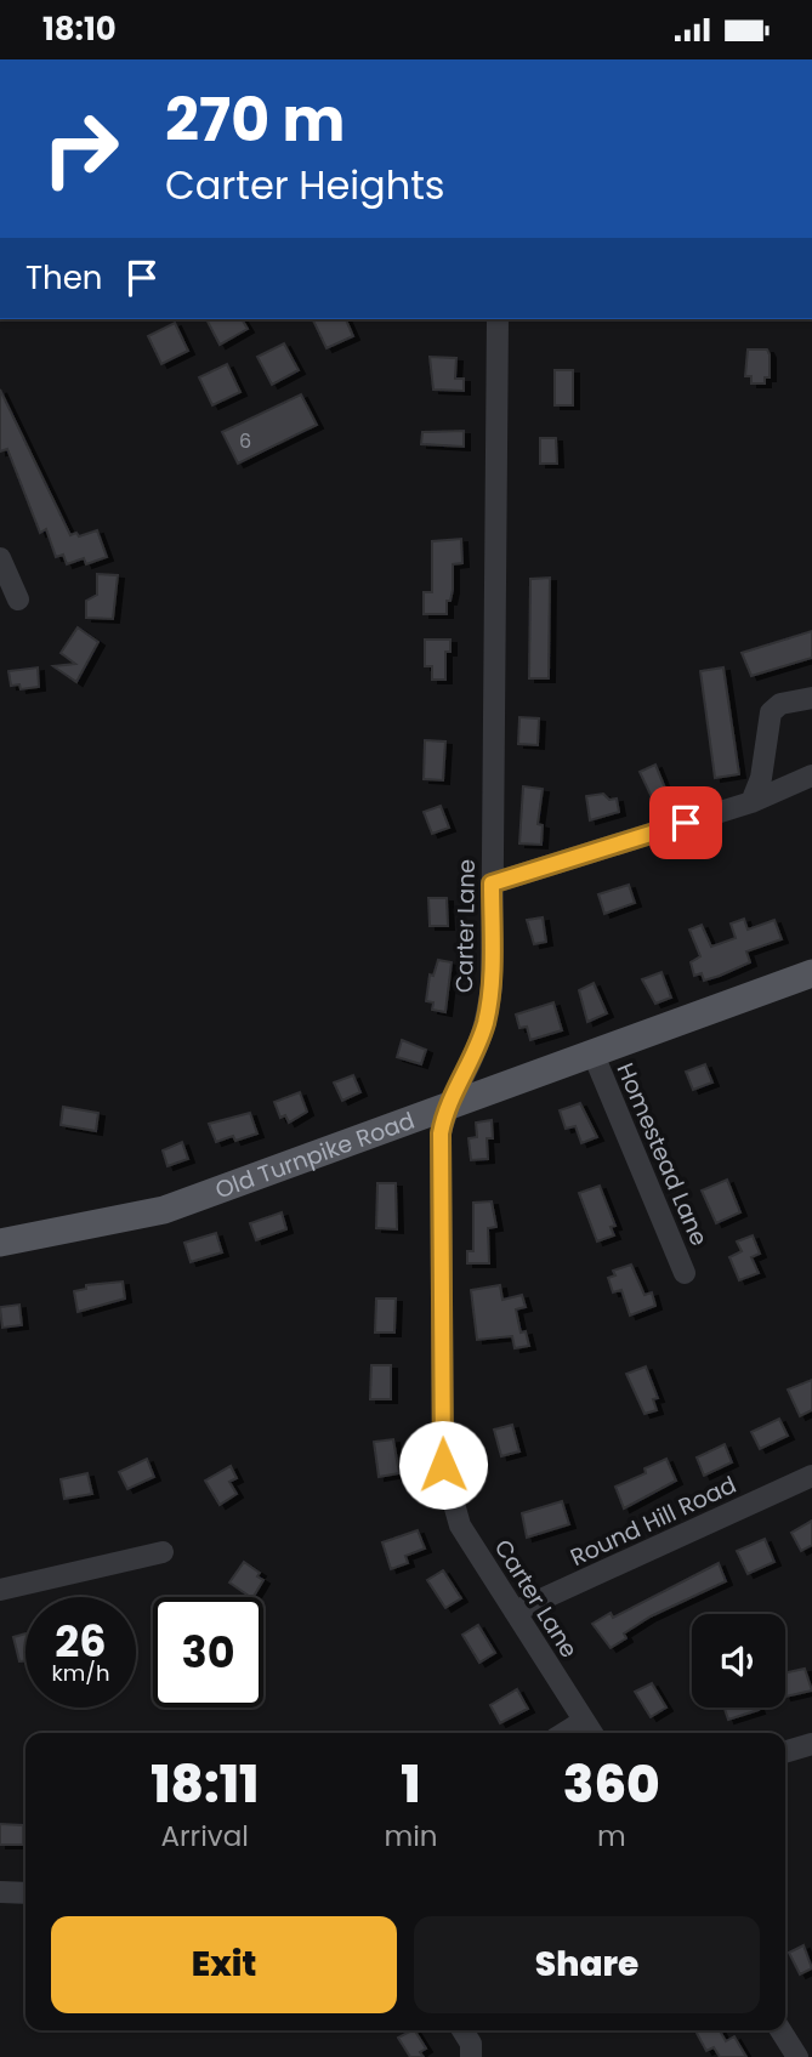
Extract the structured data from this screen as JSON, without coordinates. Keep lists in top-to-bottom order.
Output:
{
  "streets": {
    "main road": ["Old Turnpike Road"],
    "street": ["Carter Lane", "Homestead Lane", "Round Hill Road"]
  },
  "crossings": [
    ["Carter Lane", "Old Turnpike Road"],
    ["Carter Lane", "Round Hill Road"],
    ["Homestead Lane", "Old Turnpike Road"]
  ],
  "house_numbers": ["6"],
  "page": {
    "status": "18:10",
    "turn": ["270 m", "Carter Heights"],
    "then": "Then",
    "speed": "26 km/h",
    "limit": "30",
    "eta": [
      "18:11",
      "Arrival",
      "1",
      "min",
      "360",
      "m"
    ],
    "buttons": ["Exit", "Share"]
  }
}
